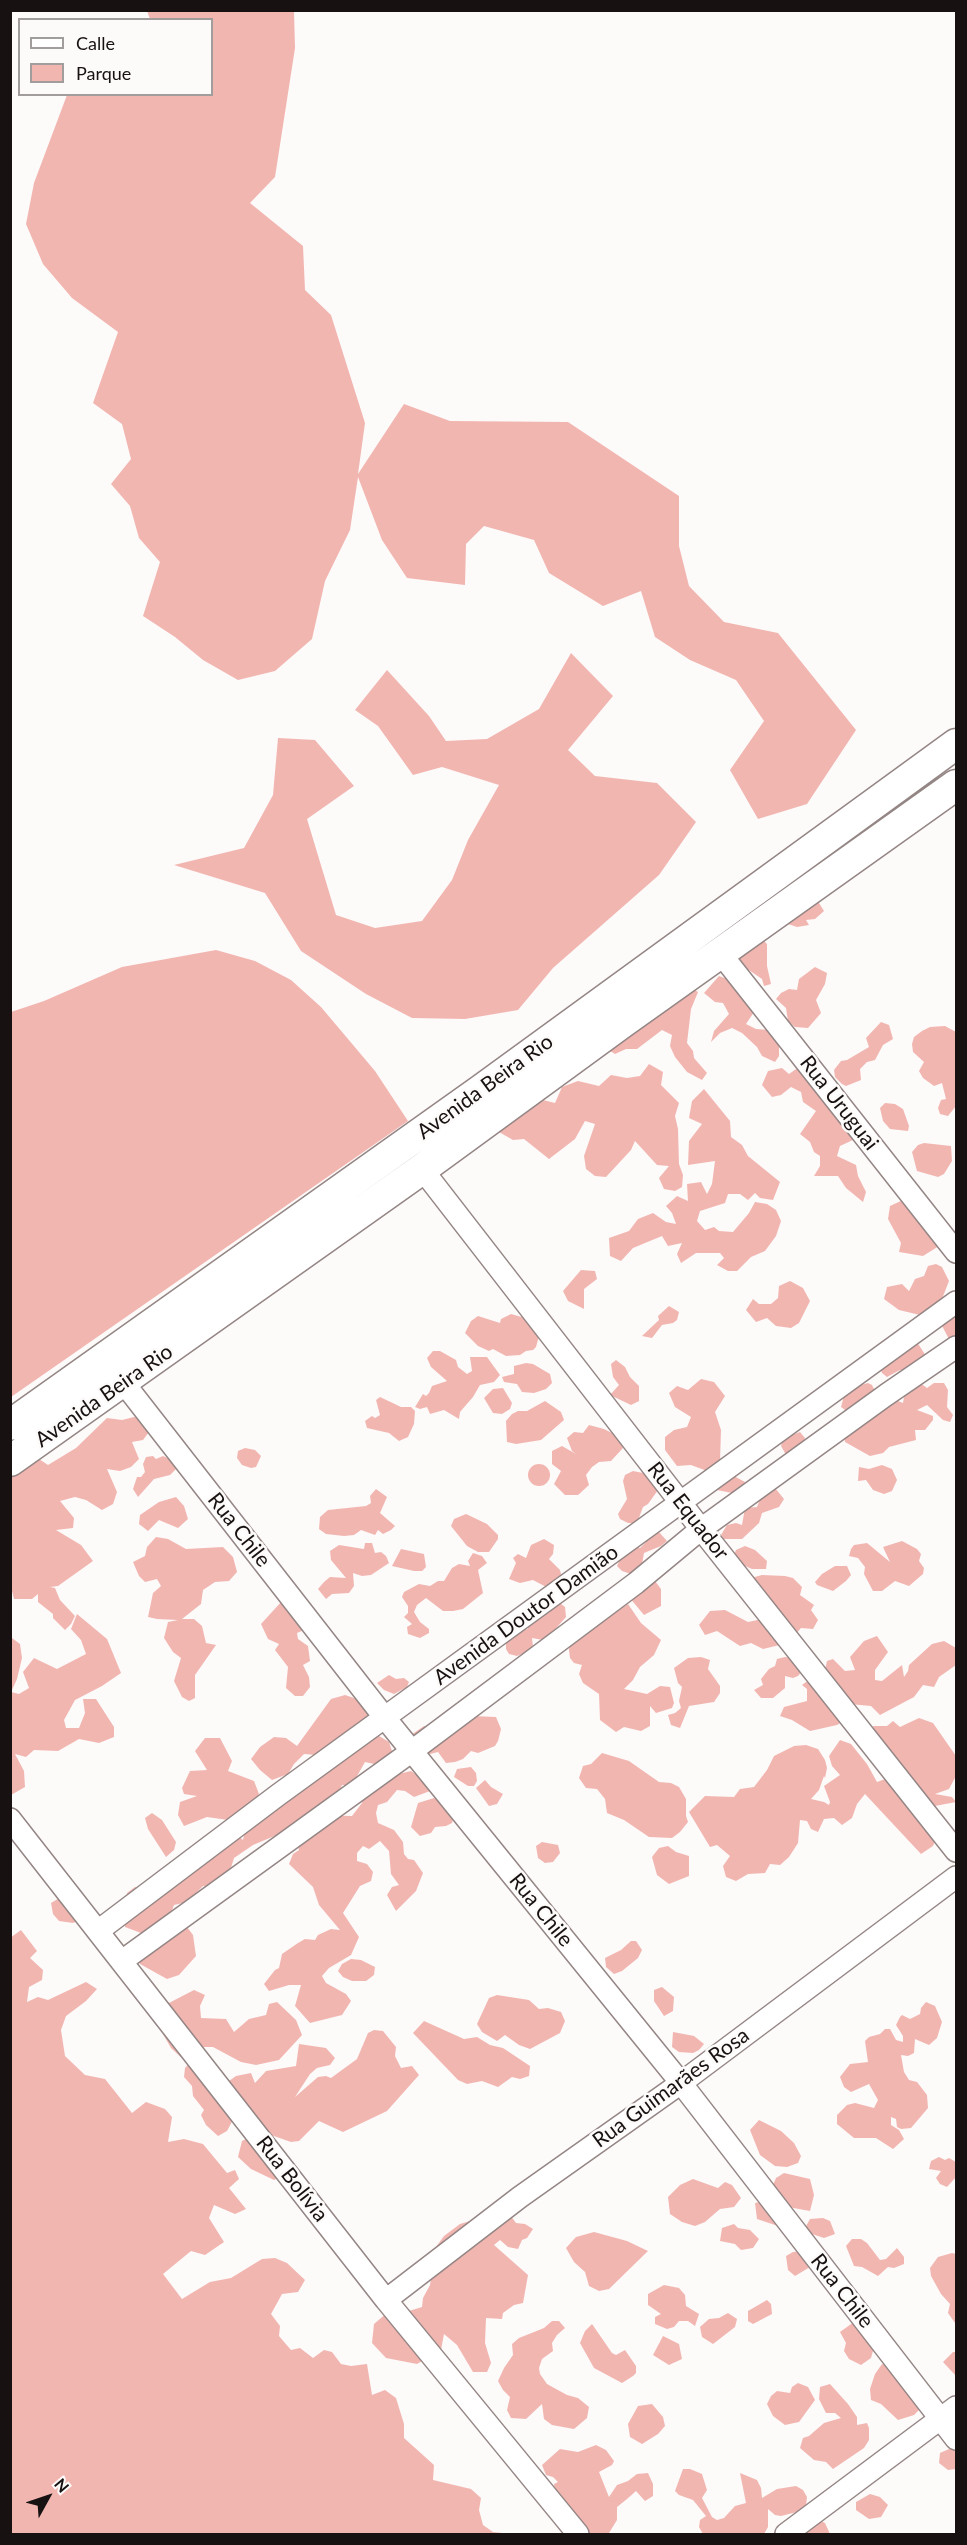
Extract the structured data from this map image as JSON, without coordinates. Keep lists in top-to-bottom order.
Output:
{
  "streets": {
    "street": [
      "Avenida Beira Rio",
      "Rua Uruguai",
      "Rua Equador",
      "Rua Chile",
      "Avenida Doutor Damião",
      "Rua Guimarães Rosa",
      "Rua Bolívia"
    ]
  },
  "crossings": [
    ["Avenida Beira Rio", "Rua Uruguai"],
    ["Avenida Beira Rio", "Rua Equador"],
    ["Avenida Beira Rio", "Rua Chile"],
    ["Rua Equador", "Avenida Doutor Damião"],
    ["Rua Chile", "Avenida Doutor Damião"],
    ["Rua Chile", "Rua Guimarães Rosa"],
    ["Avenida Doutor Damião", "Rua Bolívia"],
    ["Rua Guimarães Rosa", "Rua Bolívia"]
  ],
  "legend": ["Calle", "Parque"],
  "north": "top right"
}
